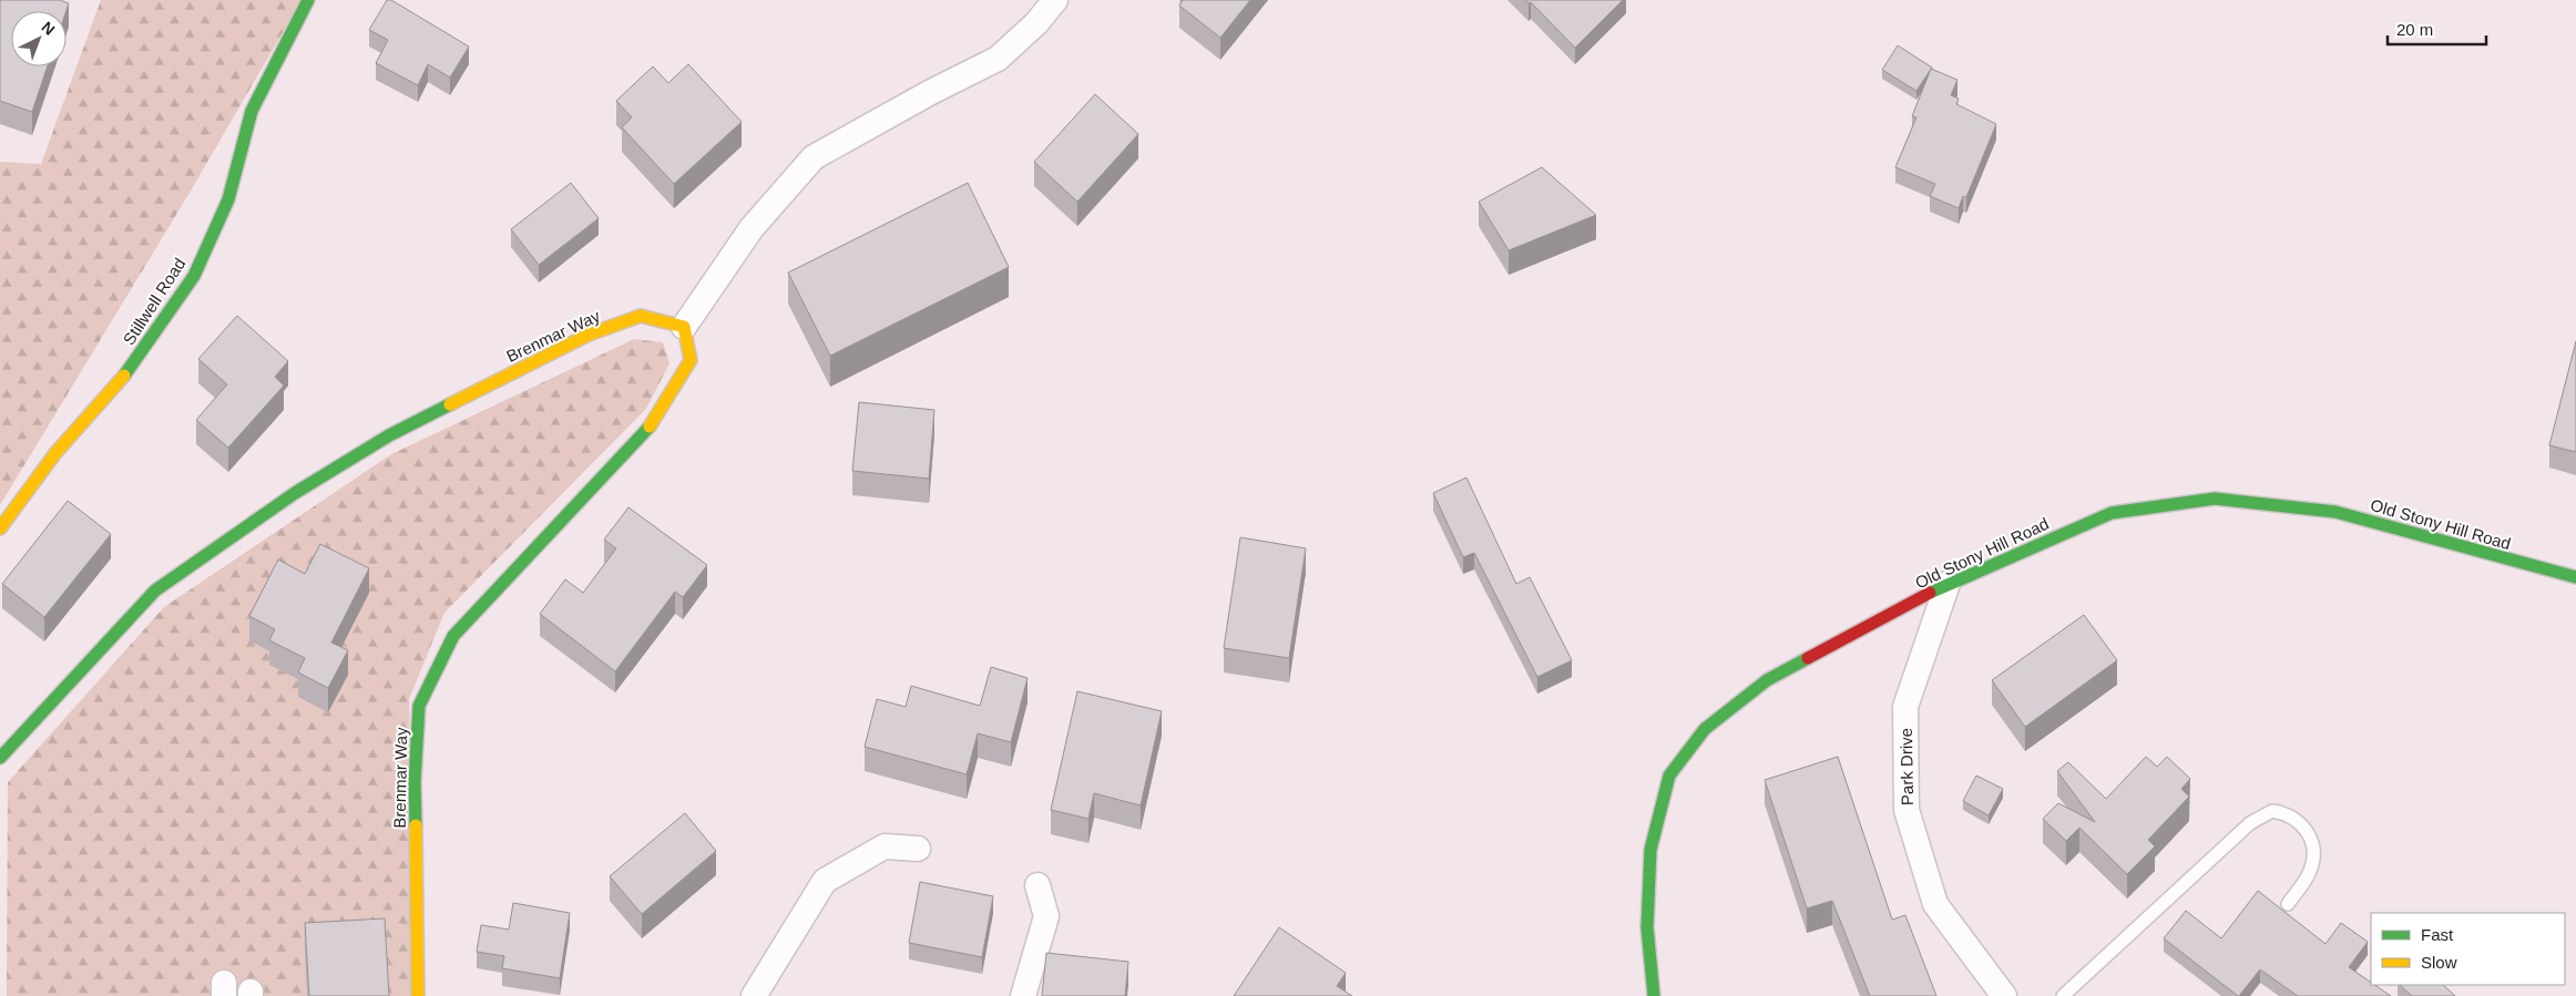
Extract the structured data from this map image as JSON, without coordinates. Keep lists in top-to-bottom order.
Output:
{
  "streets": {
    "street": [
      "Stillwell Road",
      "Brenmar Way",
      "Old Stony Hill Road",
      "Park Drive"
    ]
  },
  "crossings": [
    ["Old Stony Hill Road", "Park Drive"]
  ],
  "legend": ["Fast", "Slow"],
  "scale_bar": "20 m",
  "north": "top right"
}
